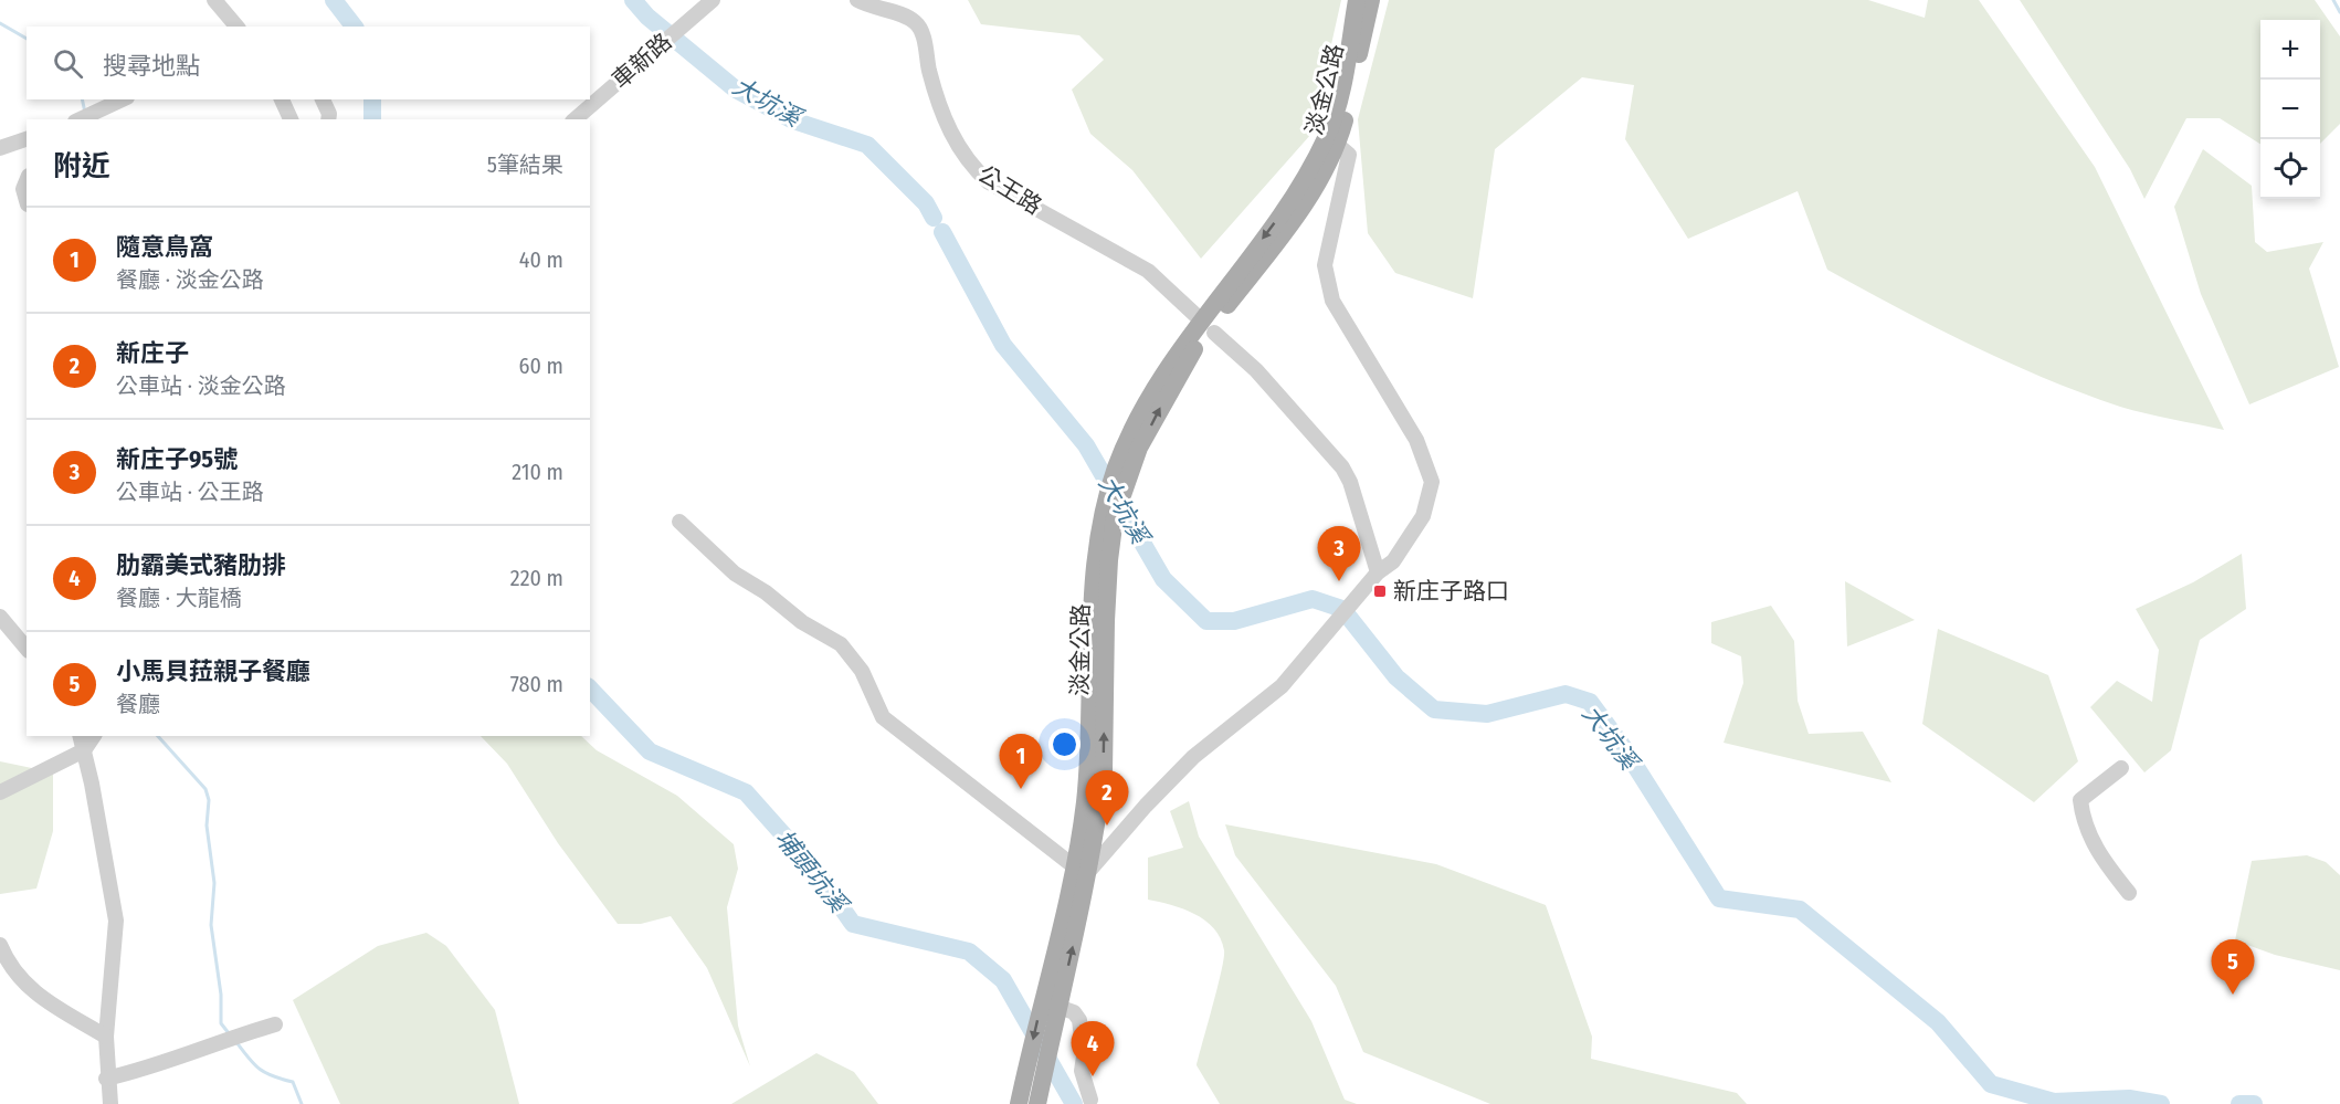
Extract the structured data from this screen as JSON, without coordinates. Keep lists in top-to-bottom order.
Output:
{
  "streets": {
    "main road": ["淡金公路"],
    "street": ["車新路", "公王路"]
  },
  "crossings": [
    ["淡金公路", "公王路"]
  ],
  "water": ["大坑溪", "埔頭坑溪"],
  "places": {
    "transit": ["新庄子路口"]
  },
  "page": {
    "map_buttons": ["+", "−"],
    "search": "搜尋地點",
    "heading": ["附近", "5筆結果"],
    "list": [
      {
        "mark": "1",
        "name": "隨意鳥窩",
        "note": "餐廳 · 淡金公路",
        "value": "40 m"
      },
      {
        "mark": "2",
        "name": "新庄子",
        "note": "公車站 · 淡金公路",
        "value": "60 m"
      },
      {
        "mark": "3",
        "name": "新庄子95號",
        "note": "公車站 · 公王路",
        "value": "210 m"
      },
      {
        "mark": "4",
        "name": "肋霸美式豬肋排",
        "note": "餐廳 · 大龍橋",
        "value": "220 m"
      },
      {
        "mark": "5",
        "name": "小馬貝菈親子餐廳",
        "note": "餐廳",
        "value": "780 m"
      }
    ],
    "pins": [
      "3",
      "1",
      "2",
      "5",
      "4"
    ]
  }
}
